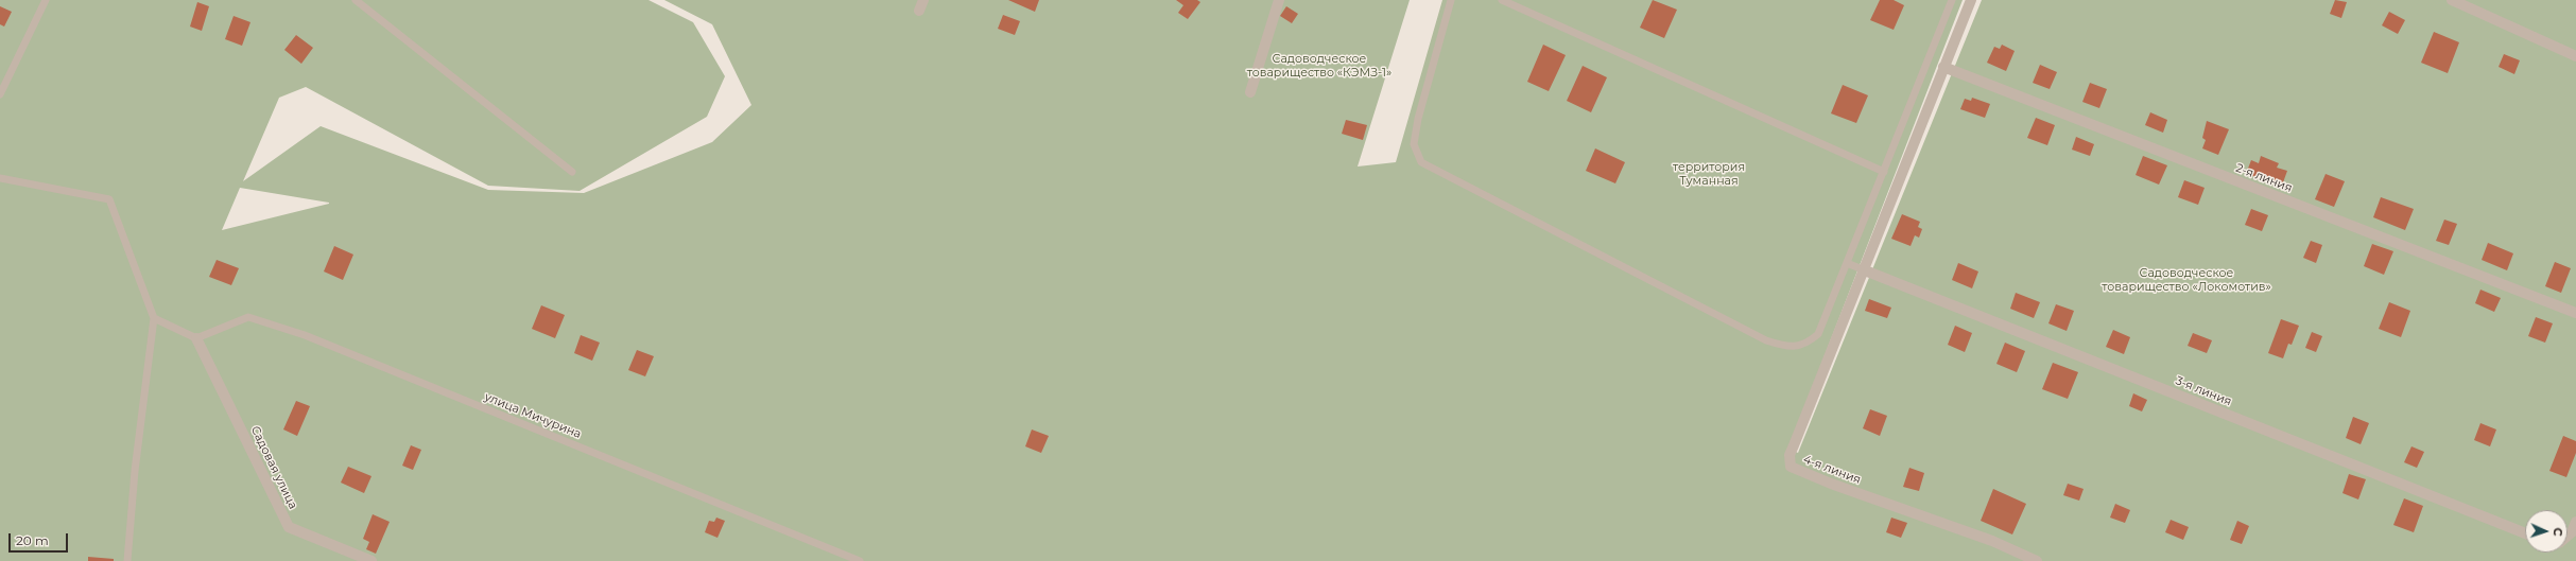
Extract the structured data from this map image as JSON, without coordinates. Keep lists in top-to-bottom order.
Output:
{
  "streets": {
    "street": [
      "2-я линия",
      "3-я линия",
      "Садовая улица",
      "4-я линия"
    ],
    "lane": ["улица Мичурина"]
  },
  "crossings": [
    ["3-я линия", "4-я линия"],
    ["улица Мичурина", "Садовая улица"]
  ],
  "parks": ["Садоводческое товарищество «КЭМЗ-1»", "территория Туманная", "Садоводческое товарищество «Локомотив»"],
  "scale_bar": "20 m",
  "north": "right"
}
